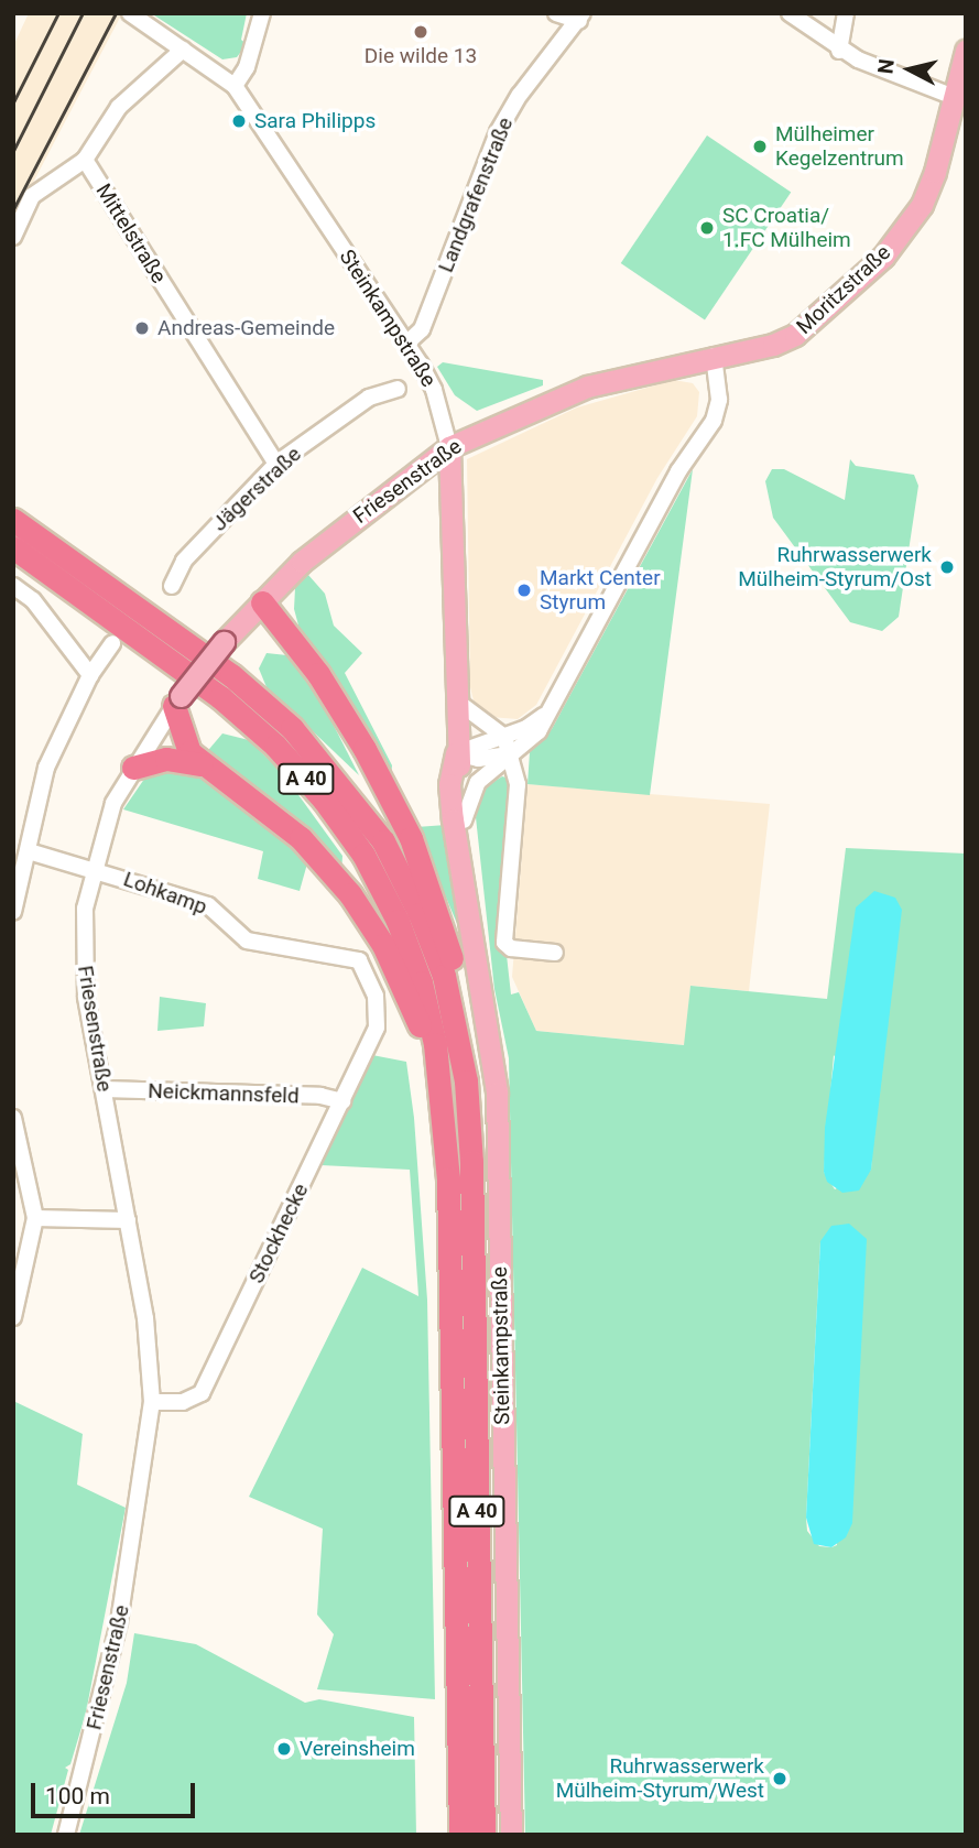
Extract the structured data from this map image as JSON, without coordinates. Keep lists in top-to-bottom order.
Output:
{
  "streets": {
    "highway": ["A 40"],
    "main road": ["Moritzstraße", "Steinkampstraße", "Friesenstraße"],
    "street": [
      "Landgrafenstraße",
      "Mittelstraße",
      "Jägerstraße",
      "Lohkamp",
      "Neickmannsfeld",
      "Stockhecke"
    ]
  },
  "crossings": [
    ["Landgrafenstraße", "Steinkampstraße"],
    ["Mittelstraße", "Jägerstraße"],
    ["Moritzstraße", "Friesenstraße"],
    ["Steinkampstraße", "Friesenstraße"],
    ["Friesenstraße", "Lohkamp"],
    ["Friesenstraße", "Neickmannsfeld"],
    ["Friesenstraße", "Stockhecke"],
    ["Lohkamp", "Stockhecke"],
    ["Neickmannsfeld", "Stockhecke"]
  ],
  "places": [
    "Die wilde 13",
    "Sara Philipps",
    "Mülheimer Kegelzentrum",
    "SC Croatia/ 1.FC Mülheim",
    "Andreas-Gemeinde",
    "Ruhrwasserwerk Mülheim-Styrum/Ost",
    "Markt Center Styrum",
    "Vereinsheim",
    "Ruhrwasserwerk Mülheim-Styrum/West"
  ],
  "scale_bar": "100 m",
  "north": "left"
}
